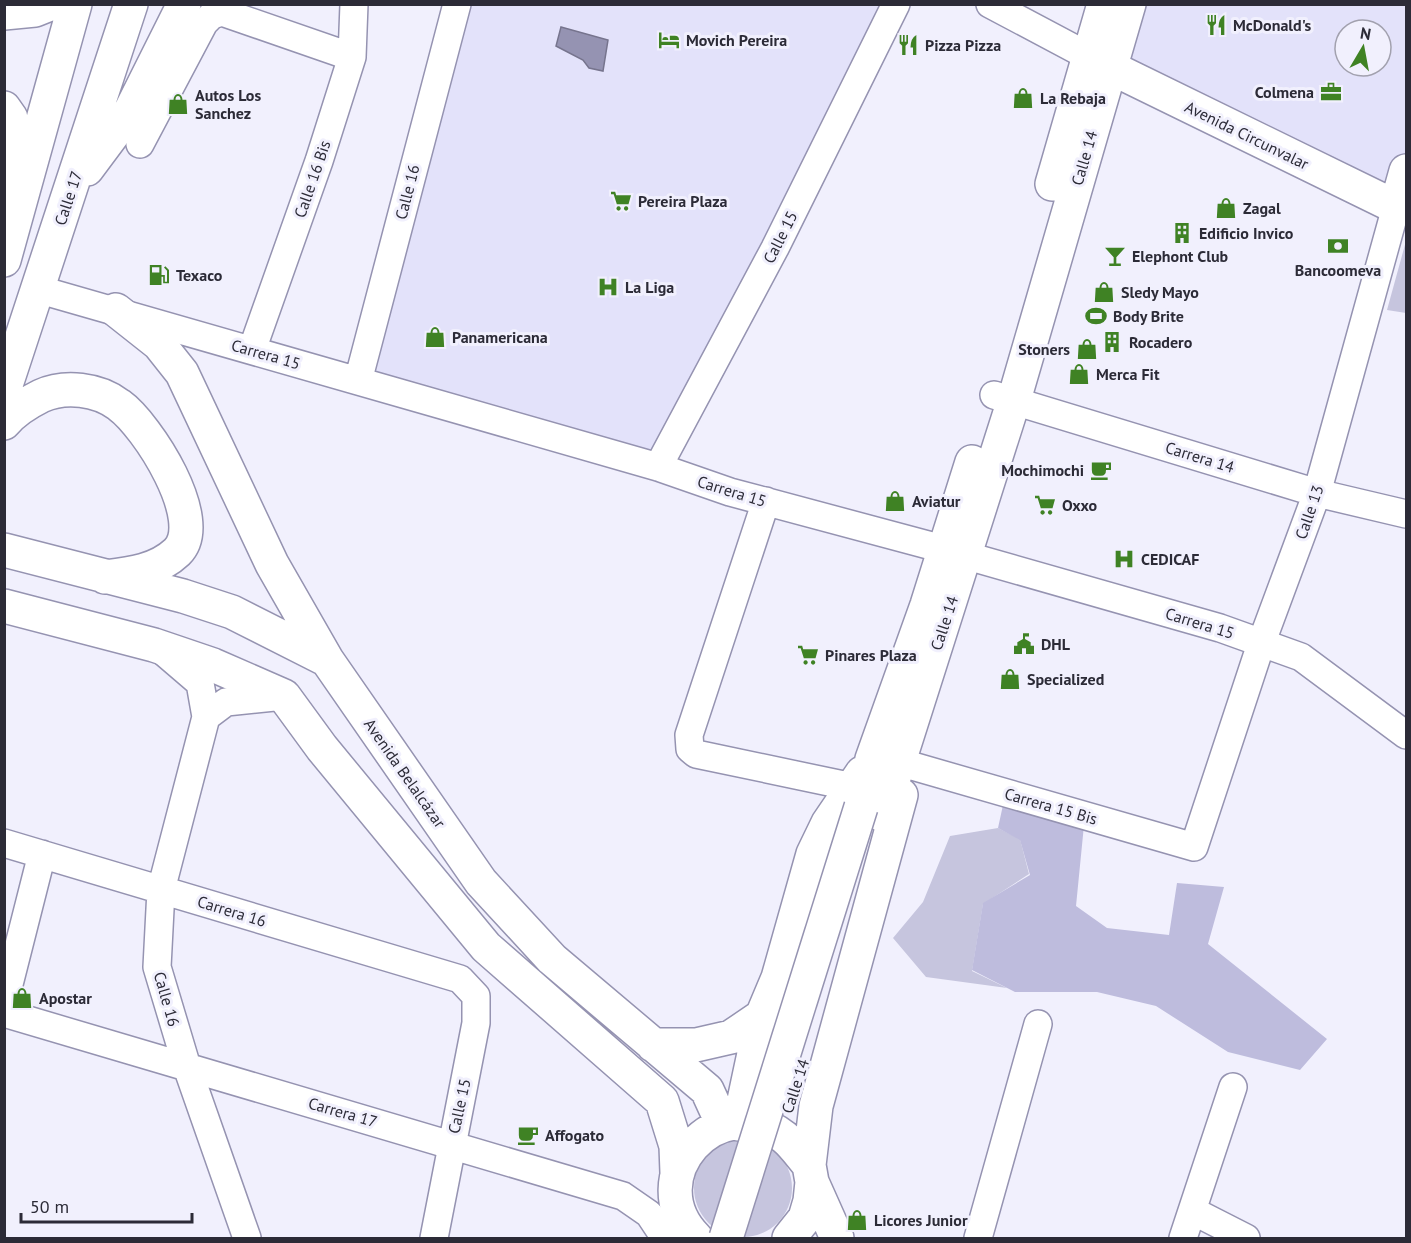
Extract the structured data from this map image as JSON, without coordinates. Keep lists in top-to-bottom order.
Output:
{
  "streets": {
    "main road": [
      "Avenida Circunvalar",
      "Calle 14",
      "Calle 17",
      "Calle 13",
      "Avenida Belalcázar"
    ],
    "street": [
      "Calle 16 Bis",
      "Calle 16",
      "Calle 15",
      "Carrera 15",
      "Carrera 14",
      "Carrera 15 Bis",
      "Carrera 16",
      "Carrera 17"
    ]
  },
  "crossings": [
    ["Avenida Circunvalar", "Calle 14"],
    ["Avenida Circunvalar", "Calle 13"],
    ["Calle 14", "Carrera 15"],
    ["Calle 14", "Carrera 14"],
    ["Calle 16 Bis", "Carrera 15"],
    ["Calle 16", "Carrera 15"],
    ["Calle 16", "Carrera 16"],
    ["Calle 16", "Carrera 17"],
    ["Calle 17", "Carrera 15"],
    ["Calle 15", "Carrera 15"],
    ["Calle 15", "Carrera 16"],
    ["Calle 15", "Carrera 17"],
    ["Carrera 15", "Calle 13"],
    ["Carrera 14", "Calle 13"],
    ["Calle 13", "Carrera 15 Bis"]
  ],
  "places": {
    "restaurant": ["McDonald's", "Pizza Pizza"],
    "hotel": ["Movich Pereira"],
    "office": ["Colmena"],
    "shop": [
      "La Rebaja",
      "Autos Los Sanchez",
      "Zagal",
      "Sledy Mayo",
      "Panamericana",
      "Stoners",
      "Merca Fit",
      "Aviatur",
      "Specialized",
      "Apostar",
      "Licores Junior"
    ],
    "supermarket": ["Pereira Plaza", "Oxxo", "Pinares Plaza"],
    "building": ["Edificio Invico", "Rocadero"],
    "bank": ["Bancoomeva"],
    "bar": ["Elephont Club"],
    "fuel station": ["Texaco"],
    "hospital": ["La Liga", "CEDICAF"],
    "sports": ["Body Brite"],
    "cafe": ["Mochimochi", "Affogato"],
    "public building": ["DHL"]
  },
  "scale_bar": "50 m",
  "north": "top"
}
